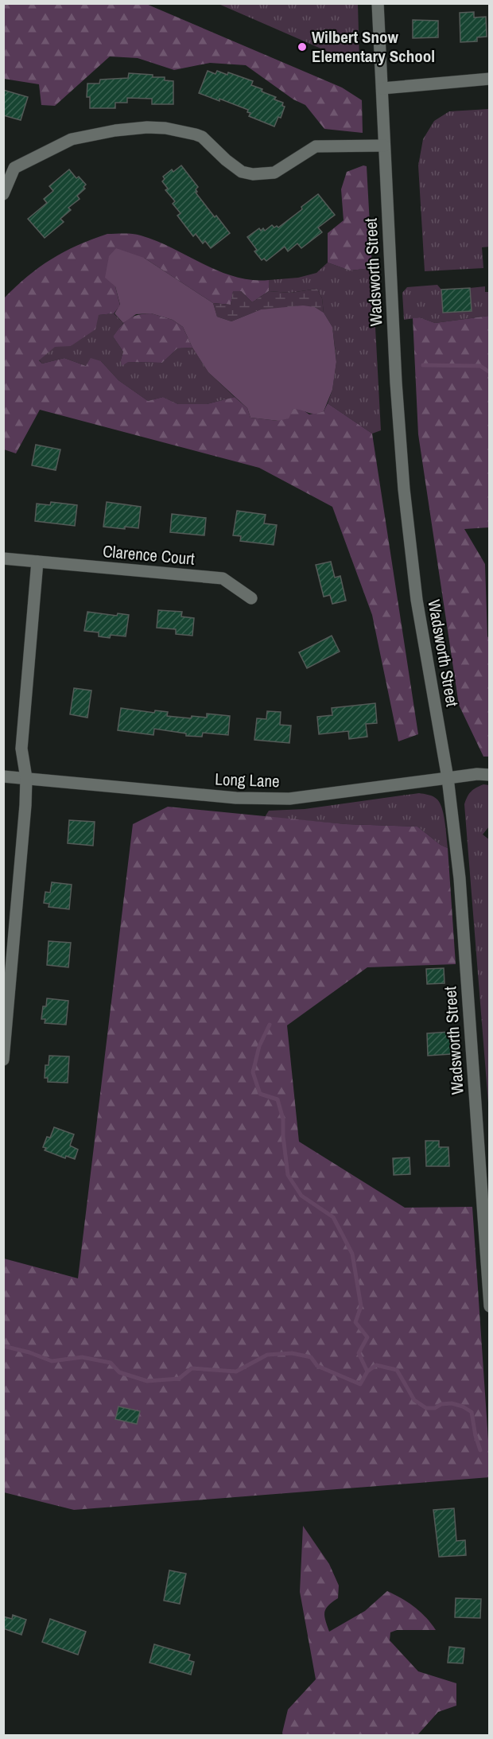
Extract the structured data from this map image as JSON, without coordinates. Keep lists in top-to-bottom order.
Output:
{
  "streets": {
    "street": ["Wadsworth Street", "Clarence Court", "Long Lane"]
  },
  "crossings": [
    ["Wadsworth Street", "Long Lane"]
  ],
  "places": ["Wilbert Snow Elementary School"]
}
